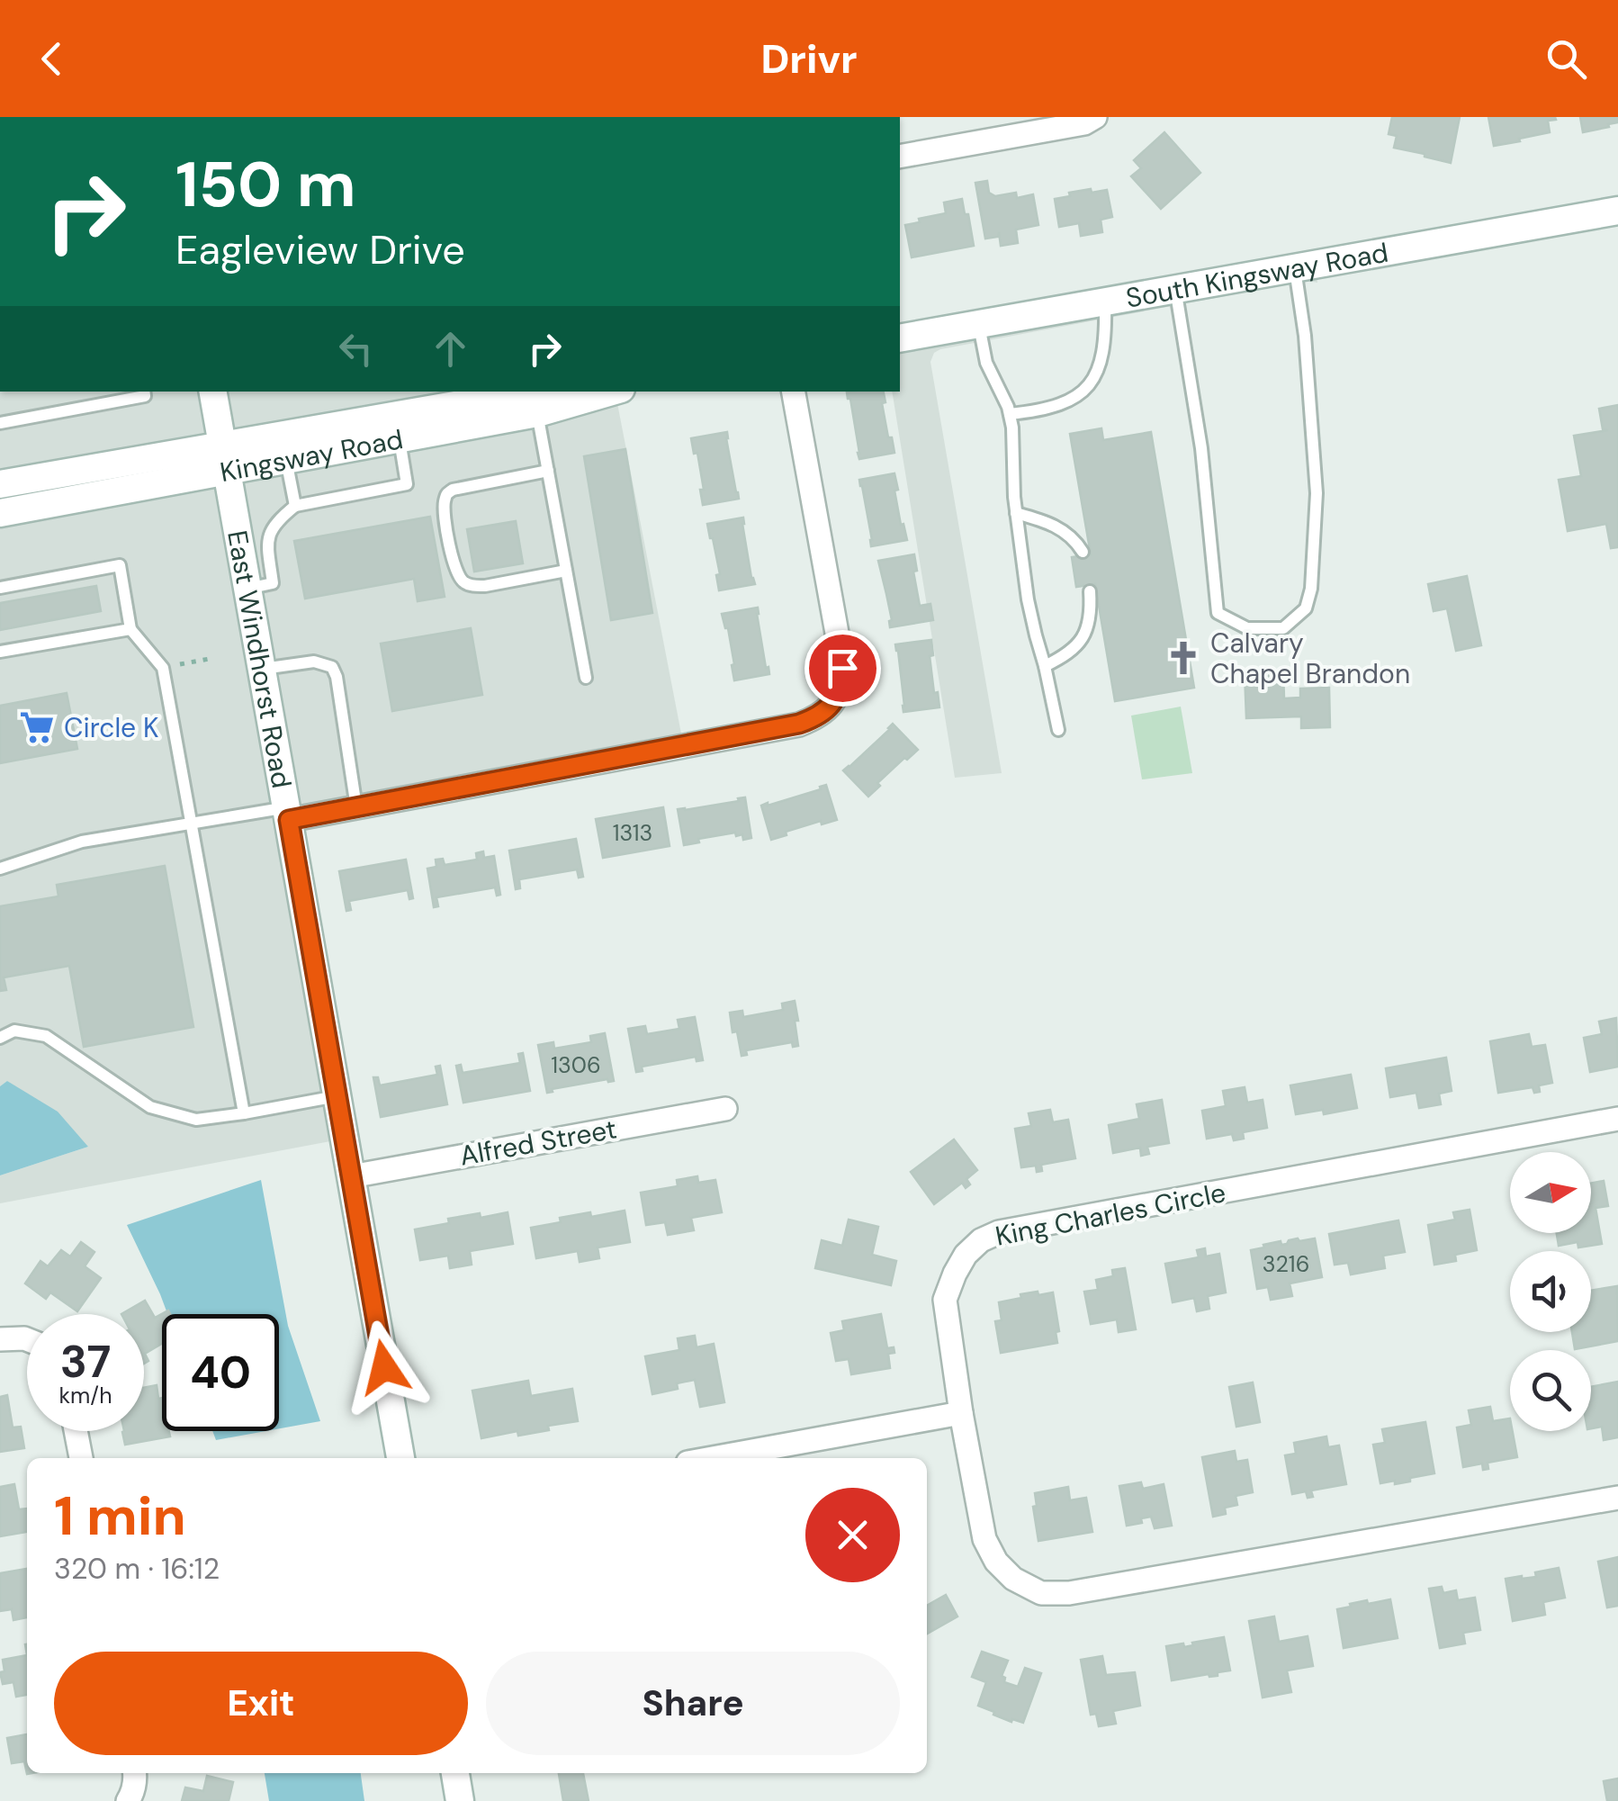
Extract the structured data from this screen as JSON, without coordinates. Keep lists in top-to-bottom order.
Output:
{
  "streets": {
    "street": [
      "South Kingsway Road",
      "Kingsway Road",
      "East Windhorst Road",
      "Alfred Street",
      "King Charles Circle"
    ]
  },
  "crossings": [
    ["Kingsway Road", "East Windhorst Road"],
    ["East Windhorst Road", "Alfred Street"]
  ],
  "places": {
    "church": ["Calvary Chapel Brandon"],
    "supermarket": ["Circle K"]
  },
  "house_numbers": ["1313", "1306", "3216"],
  "north": "right",
  "page": {
    "header": "Drivr",
    "turn": ["150 m", "Eagleview Drive"],
    "speed": "37 km/h",
    "limit": "40",
    "heading": ["1 min", "320 m · 16:12"],
    "buttons": ["Exit", "Share"]
  }
}
